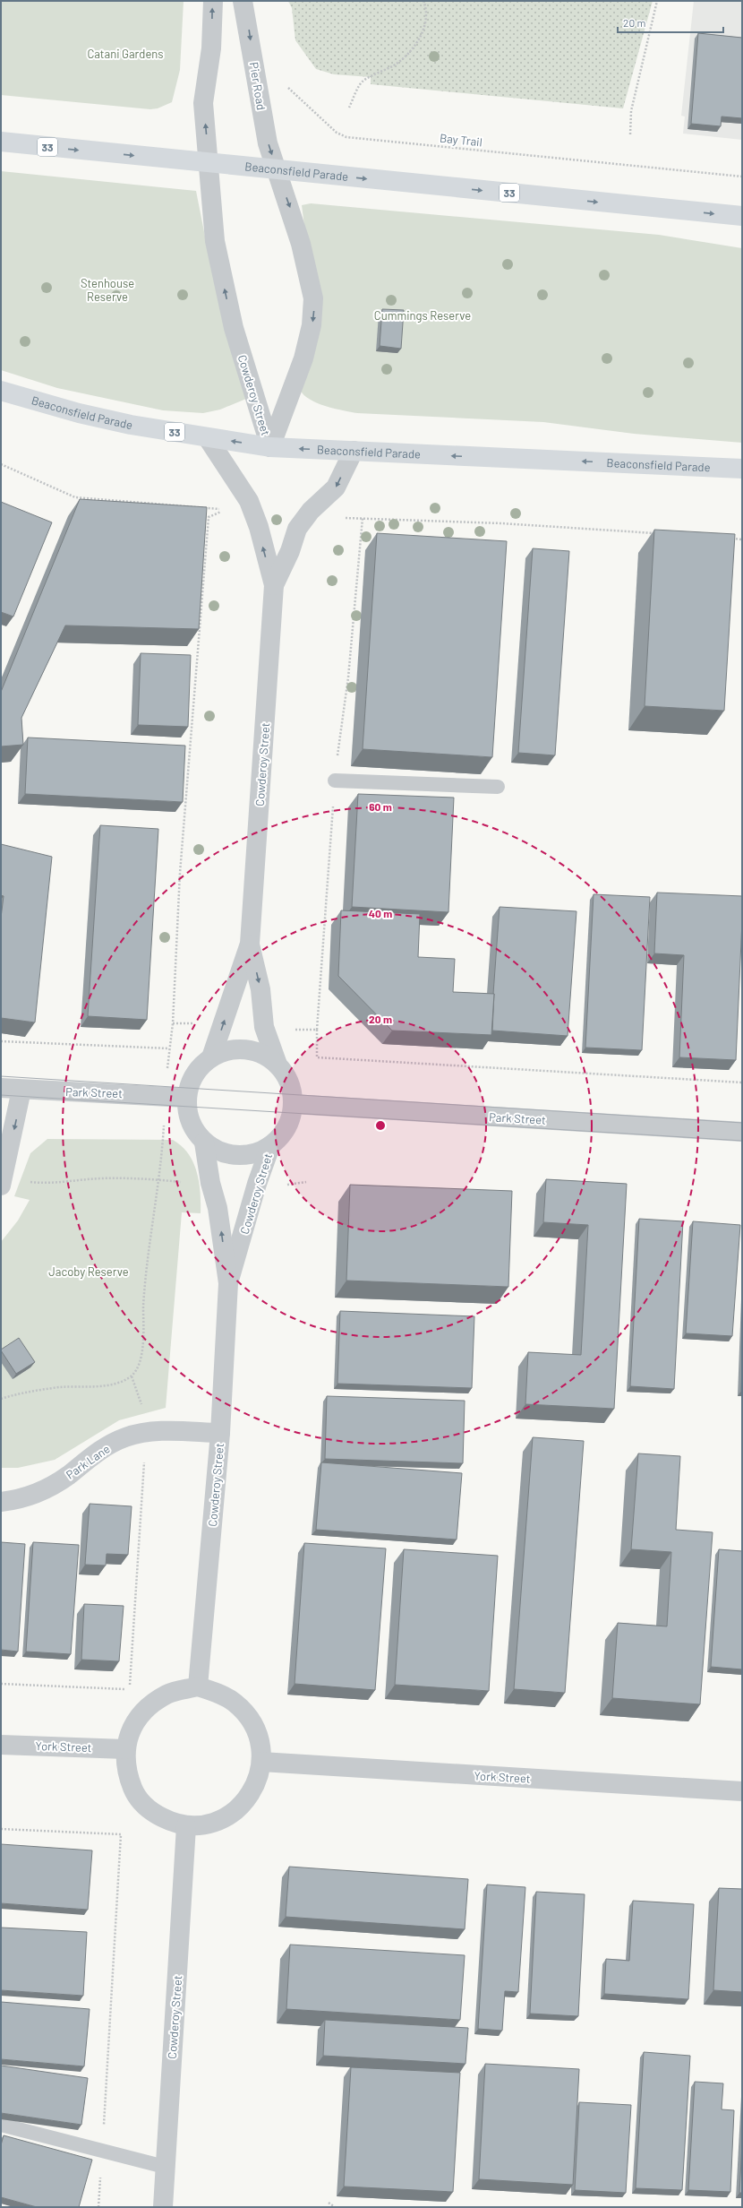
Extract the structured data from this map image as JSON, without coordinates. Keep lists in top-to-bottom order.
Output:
{
  "streets": {
    "main road": ["33", "Beaconsfield Parade"],
    "street": [
      "Pier Road",
      "Cowderoy Street",
      "Park Street",
      "Park Lane",
      "York Street"
    ],
    "path": ["Bay Trail"]
  },
  "crossings": [
    ["Pier Road", "Beaconsfield Parade"],
    ["Pier Road", "Cowderoy Street"],
    ["Beaconsfield Parade", "Cowderoy Street"],
    ["Cowderoy Street", "Park Street"],
    ["Cowderoy Street", "Park Lane"]
  ],
  "parks": [
    "Catani Gardens",
    "Stenhouse Reserve",
    "Cummings Reserve",
    "Jacoby Reserve"
  ],
  "scale_bar": "20 m",
  "rings": ["60 m", "40 m", "20 m"]
}
